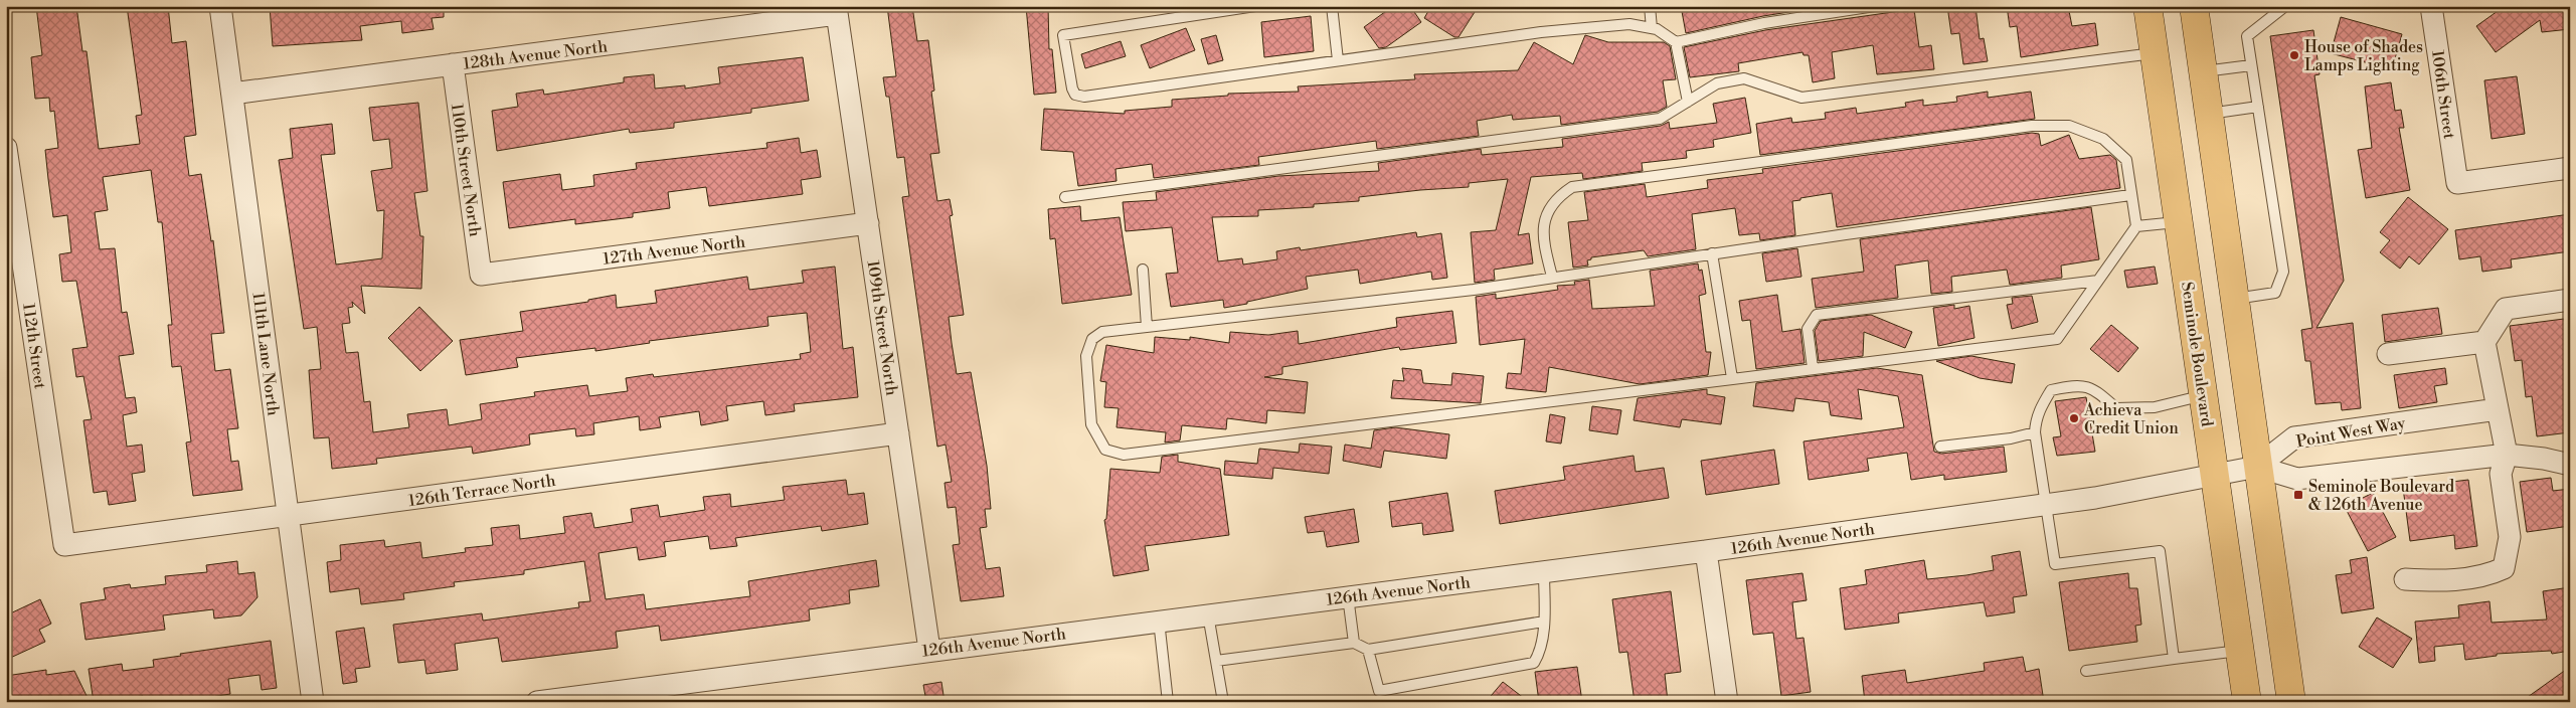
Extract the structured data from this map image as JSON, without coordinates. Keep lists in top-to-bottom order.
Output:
{
  "streets": {
    "main road": ["Seminole Boulevard"],
    "street": [
      "128th Avenue North",
      "106th Street",
      "110th Street North",
      "127th Avenue North",
      "109th Street North",
      "112th Street",
      "111th Lane North",
      "Point West Way",
      "126th Terrace North",
      "126th Avenue North"
    ]
  },
  "crossings": [
    ["128th Avenue North", "110th Street North"],
    ["128th Avenue North", "109th Street North"],
    ["128th Avenue North", "111th Lane North"],
    ["110th Street North", "127th Avenue North"],
    ["127th Avenue North", "109th Street North"],
    ["109th Street North", "126th Terrace North"],
    ["109th Street North", "126th Avenue North"],
    ["112th Street", "126th Terrace North"],
    ["111th Lane North", "126th Terrace North"],
    ["Seminole Boulevard", "126th Avenue North"],
    ["Point West Way", "126th Avenue North"]
  ],
  "places": {
    "other": ["House of Shades Lamps Lighting", "Achieva Credit Union"],
    "transit": ["Seminole Boulevard & 126th Avenue"]
  }
}
